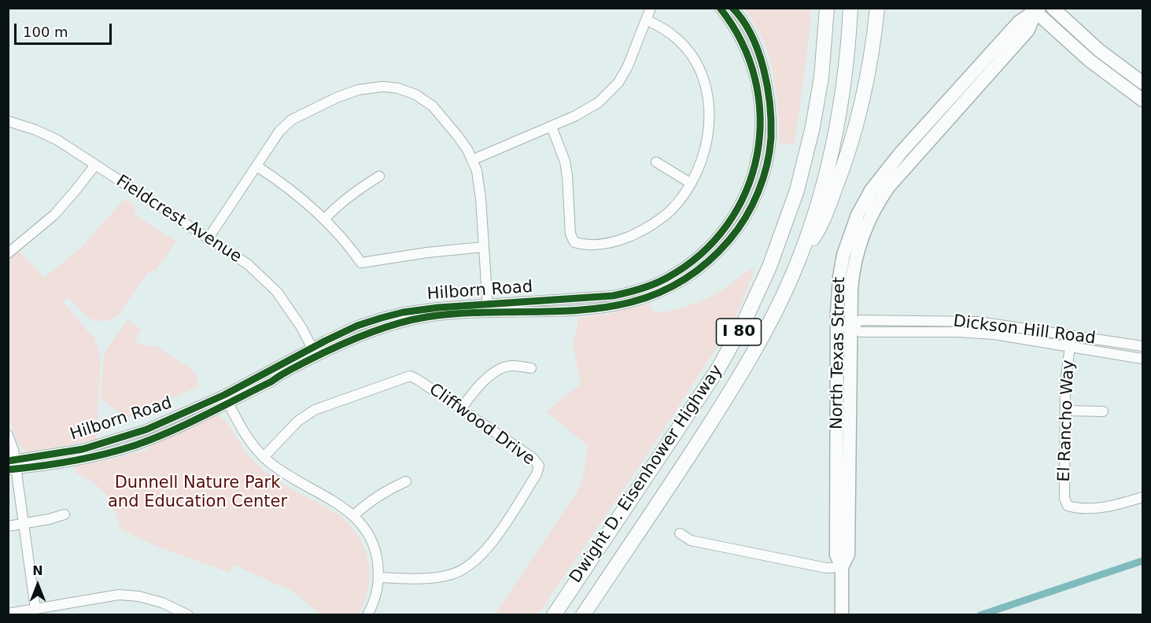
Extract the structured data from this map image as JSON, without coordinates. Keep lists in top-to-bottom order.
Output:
{
  "streets": {
    "highway": ["I 80", "Dwight D. Eisenhower Highway"],
    "main road": ["North Texas Street"],
    "street": [
      "Fieldcrest Avenue",
      "Hilborn Road",
      "Dickson Hill Road",
      "El Rancho Way",
      "Cliffwood Drive"
    ]
  },
  "crossings": [
    ["Fieldcrest Avenue", "Hilborn Road"],
    ["Dickson Hill Road", "North Texas Street"],
    ["Dickson Hill Road", "El Rancho Way"]
  ],
  "parks": ["Dunnell Nature Park and Education Center"],
  "scale_bar": "100 m",
  "north": "top"
}
